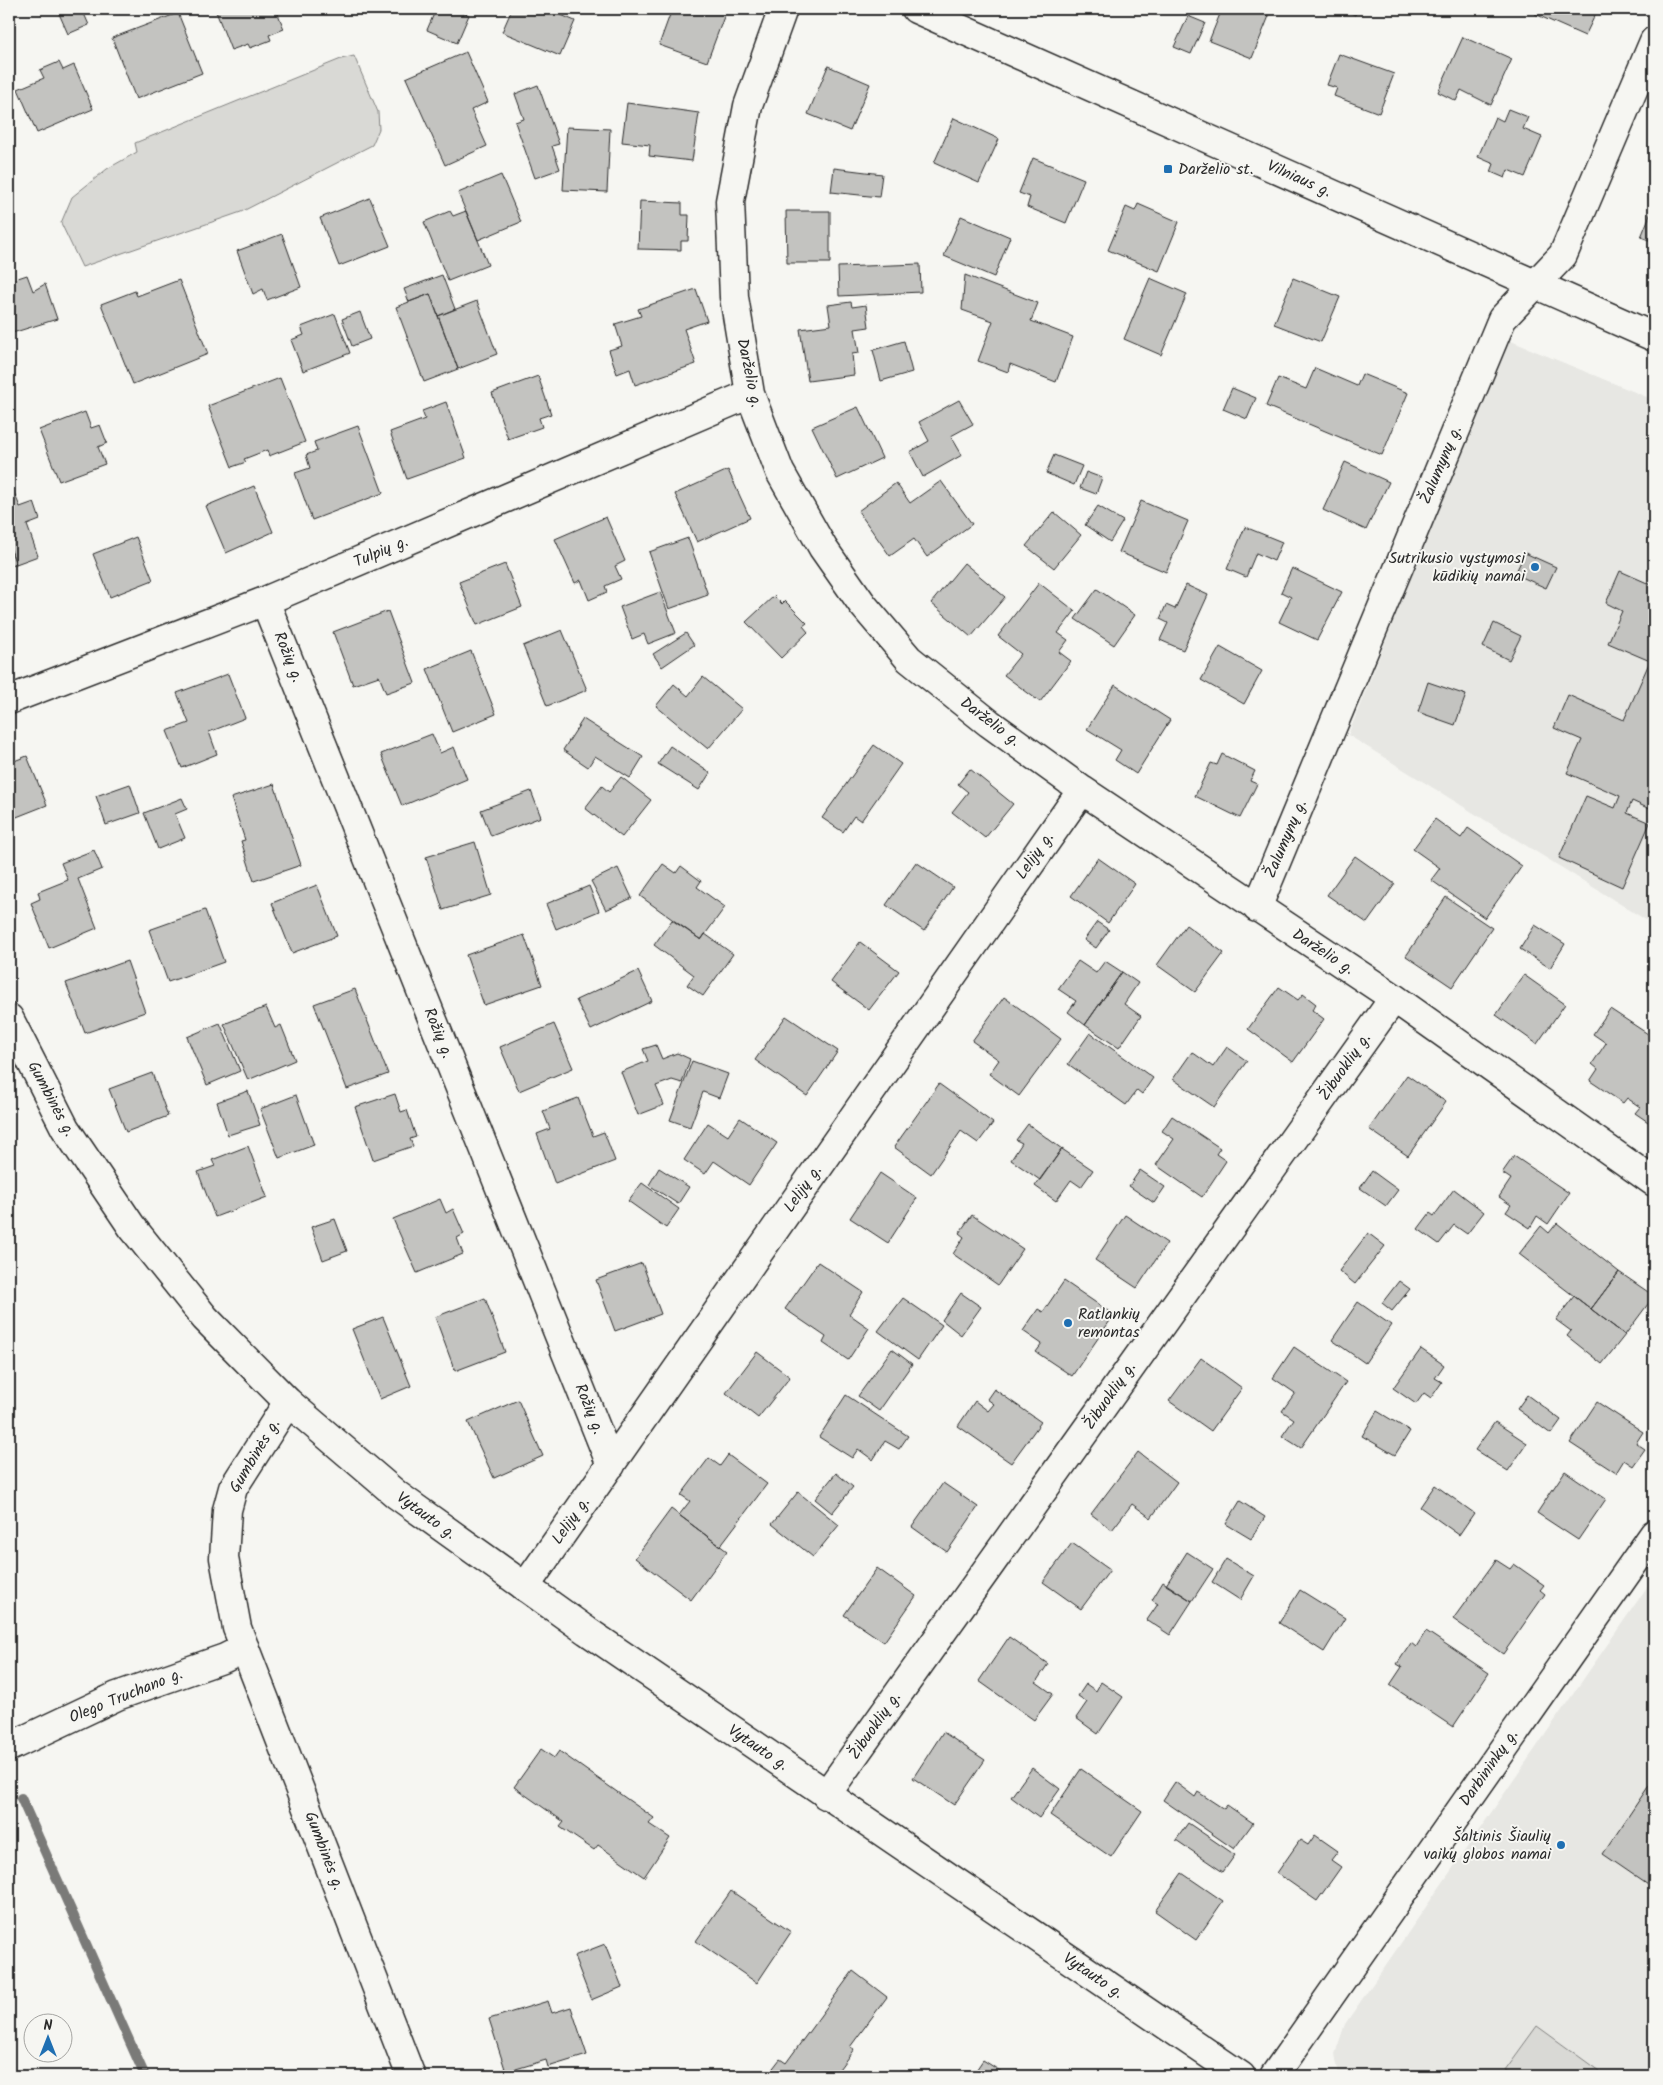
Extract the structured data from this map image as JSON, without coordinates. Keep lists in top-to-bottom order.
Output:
{
  "streets": {
    "main road": [
      "Vilniaus g.",
      "Darželio g.",
      "Žalumynų g.",
      "Tulpių g.",
      "Rožių g.",
      "Lelijų g.",
      "Žibuoklių g.",
      "Gumbinės g.",
      "Vytauto g.",
      "Olego Truchano g.",
      "Darbininkų g."
    ]
  },
  "crossings": [
    ["Vilniaus g.", "Žalumynų g."],
    ["Darželio g.", "Žalumynų g."],
    ["Darželio g.", "Tulpių g."],
    ["Darželio g.", "Lelijų g."],
    ["Darželio g.", "Žibuoklių g."],
    ["Tulpių g.", "Rožių g."],
    ["Rožių g.", "Lelijų g."],
    ["Lelijų g.", "Vytauto g."],
    ["Žibuoklių g.", "Vytauto g."],
    ["Gumbinės g.", "Vytauto g."],
    ["Gumbinės g.", "Olego Truchano g."]
  ],
  "places": {
    "transit": ["Darželio st."],
    "other": ["Sutrikusio vystymosi kūdikių namai", "Ratlankių remontas", "Šaltinis Šiaulių vaikų globos namai"]
  },
  "north": "top"
}
